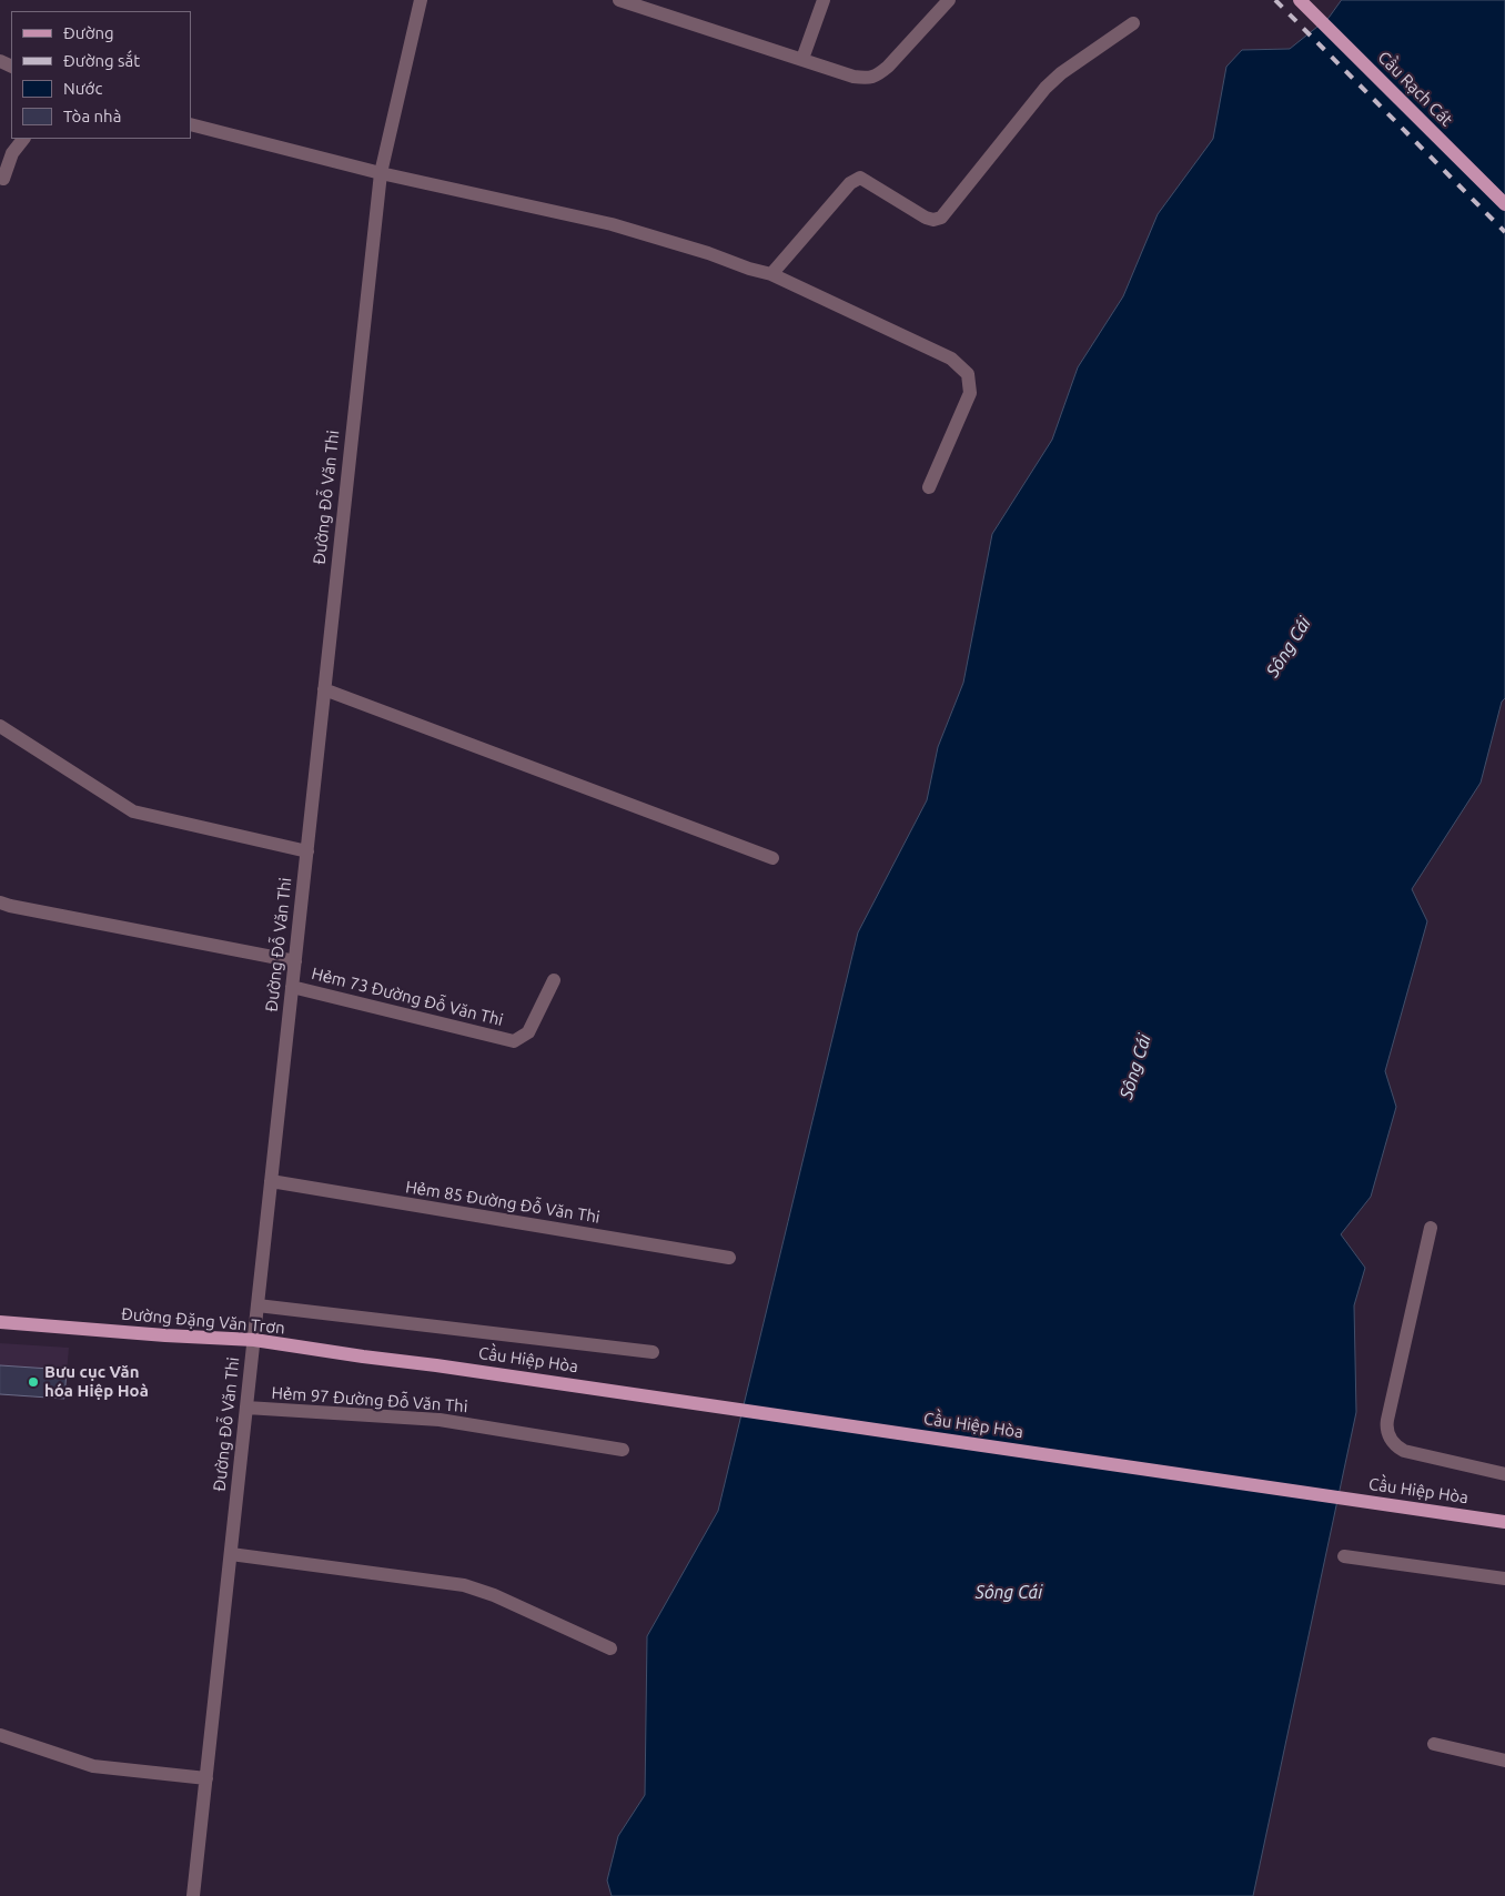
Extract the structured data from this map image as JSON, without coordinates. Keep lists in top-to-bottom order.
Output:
{
  "streets": {
    "main road": ["Cầu Rạch Cát", "Đường Đặng Văn Trơn", "Cầu Hiệp Hòa"],
    "street": [
      "Đường Đỗ Văn Thi",
      "Hẻm 73 Đường Đỗ Văn Thi",
      "Hẻm 85 Đường Đỗ Văn Thi",
      "Hẻm 97 Đường Đỗ Văn Thi"
    ]
  },
  "crossings": [
    ["Đường Đỗ Văn Thi", "Hẻm 73 Đường Đỗ Văn Thi"],
    ["Đường Đỗ Văn Thi", "Hẻm 85 Đường Đỗ Văn Thi"],
    ["Đường Đỗ Văn Thi", "Đường Đặng Văn Trơn"],
    ["Đường Đỗ Văn Thi", "Hẻm 97 Đường Đỗ Văn Thi"],
    ["Đường Đặng Văn Trơn", "Cầu Hiệp Hòa"]
  ],
  "water": ["Sông Cái"],
  "places": ["Bưu cục Văn hóa Hiệp Hoà"],
  "legend": [
    "Đường",
    "Đường sắt",
    "Nước",
    "Tòa nhà"
  ]
}
